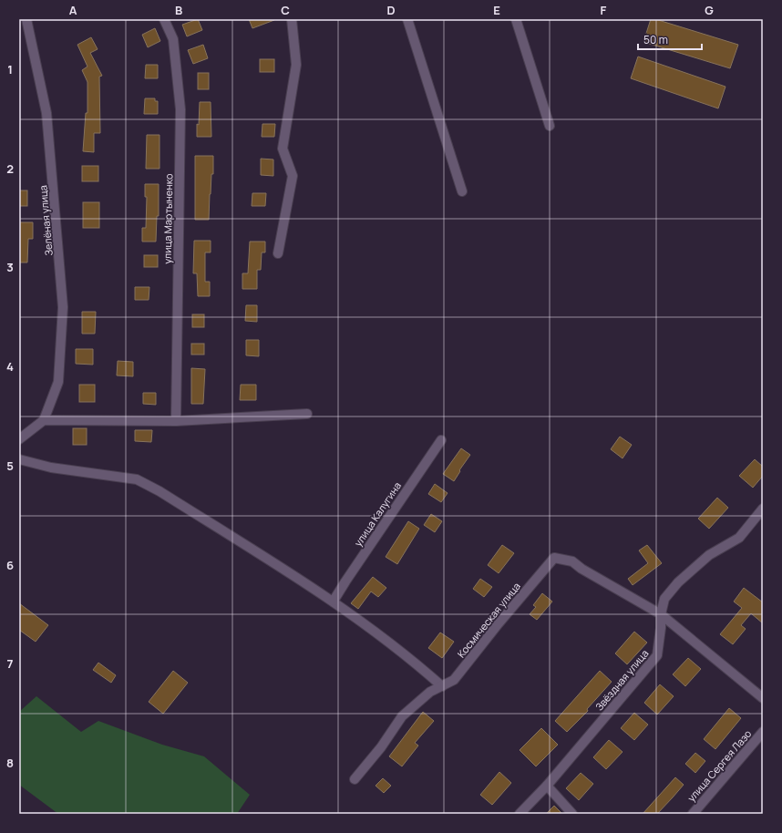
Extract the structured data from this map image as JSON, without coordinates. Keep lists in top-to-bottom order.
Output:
{
  "streets": {
    "street": [
      "улица Мартыненко",
      "Зелёная улица",
      "улица Калугина",
      "Космическая улица",
      "Звёздная улица",
      "улица Сергея Лазо"
    ]
  },
  "crossings": [
    ["Космическая улица", "Звёздная улица"]
  ],
  "scale_bar": "50 m",
  "grid": {
    "columns": [
      "A",
      "B",
      "C",
      "D",
      "E",
      "F",
      "G"
    ],
    "rows": [
      "1",
      "2",
      "3",
      "4",
      "5",
      "6",
      "7",
      "8"
    ]
  }
}
